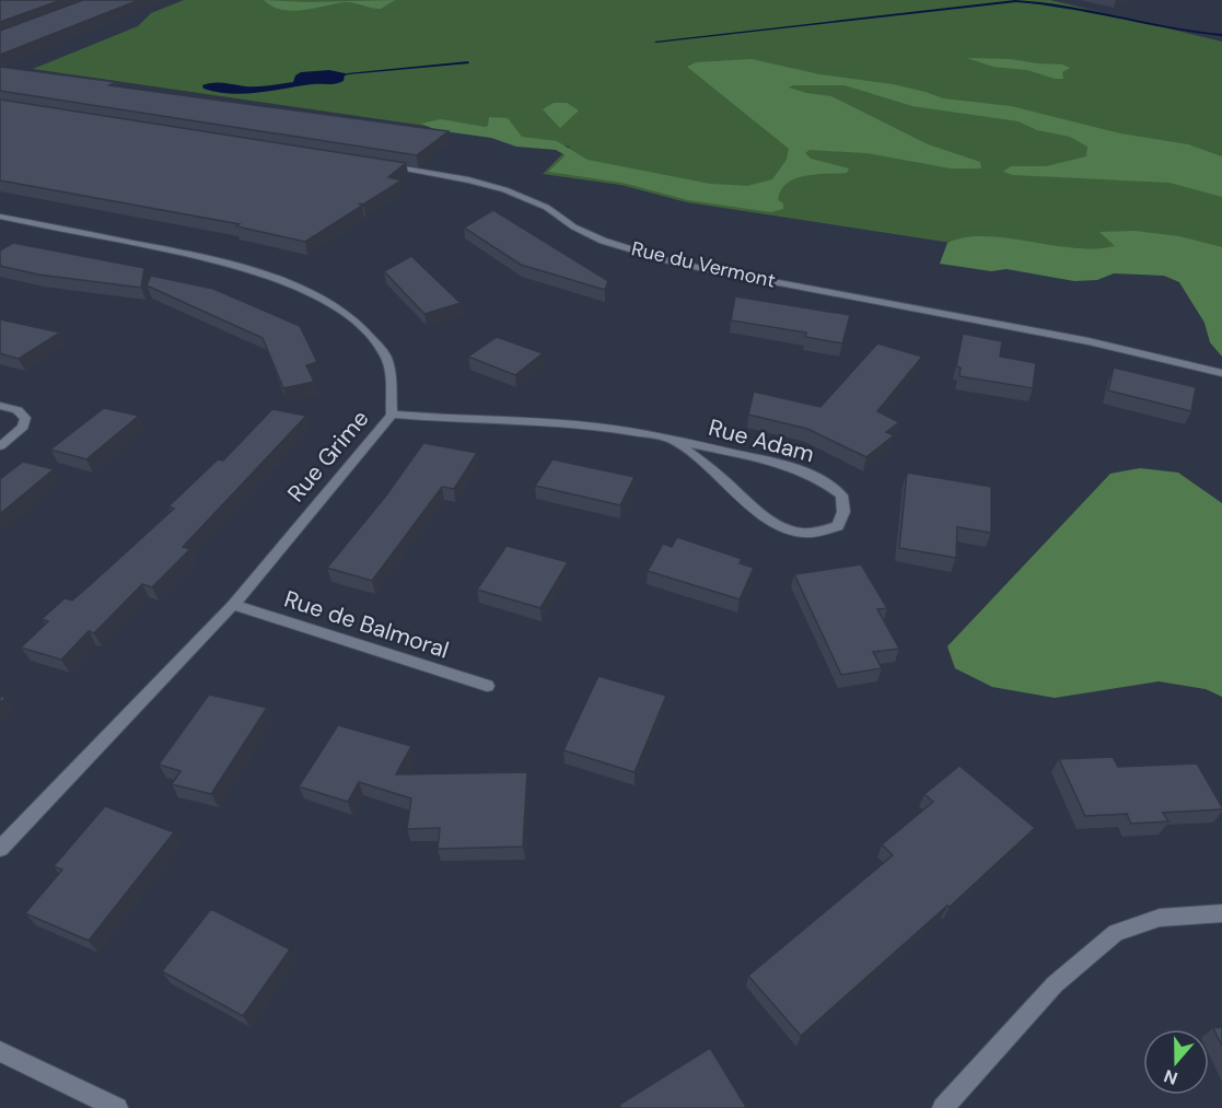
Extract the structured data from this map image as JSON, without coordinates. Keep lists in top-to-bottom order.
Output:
{
  "streets": {
    "street": [
      "Rue du Vermont",
      "Rue Adam",
      "Rue Grime",
      "Rue de Balmoral"
    ]
  },
  "crossings": [
    ["Rue Adam", "Rue Grime"],
    ["Rue Grime", "Rue de Balmoral"]
  ],
  "north": "bottom"
}
